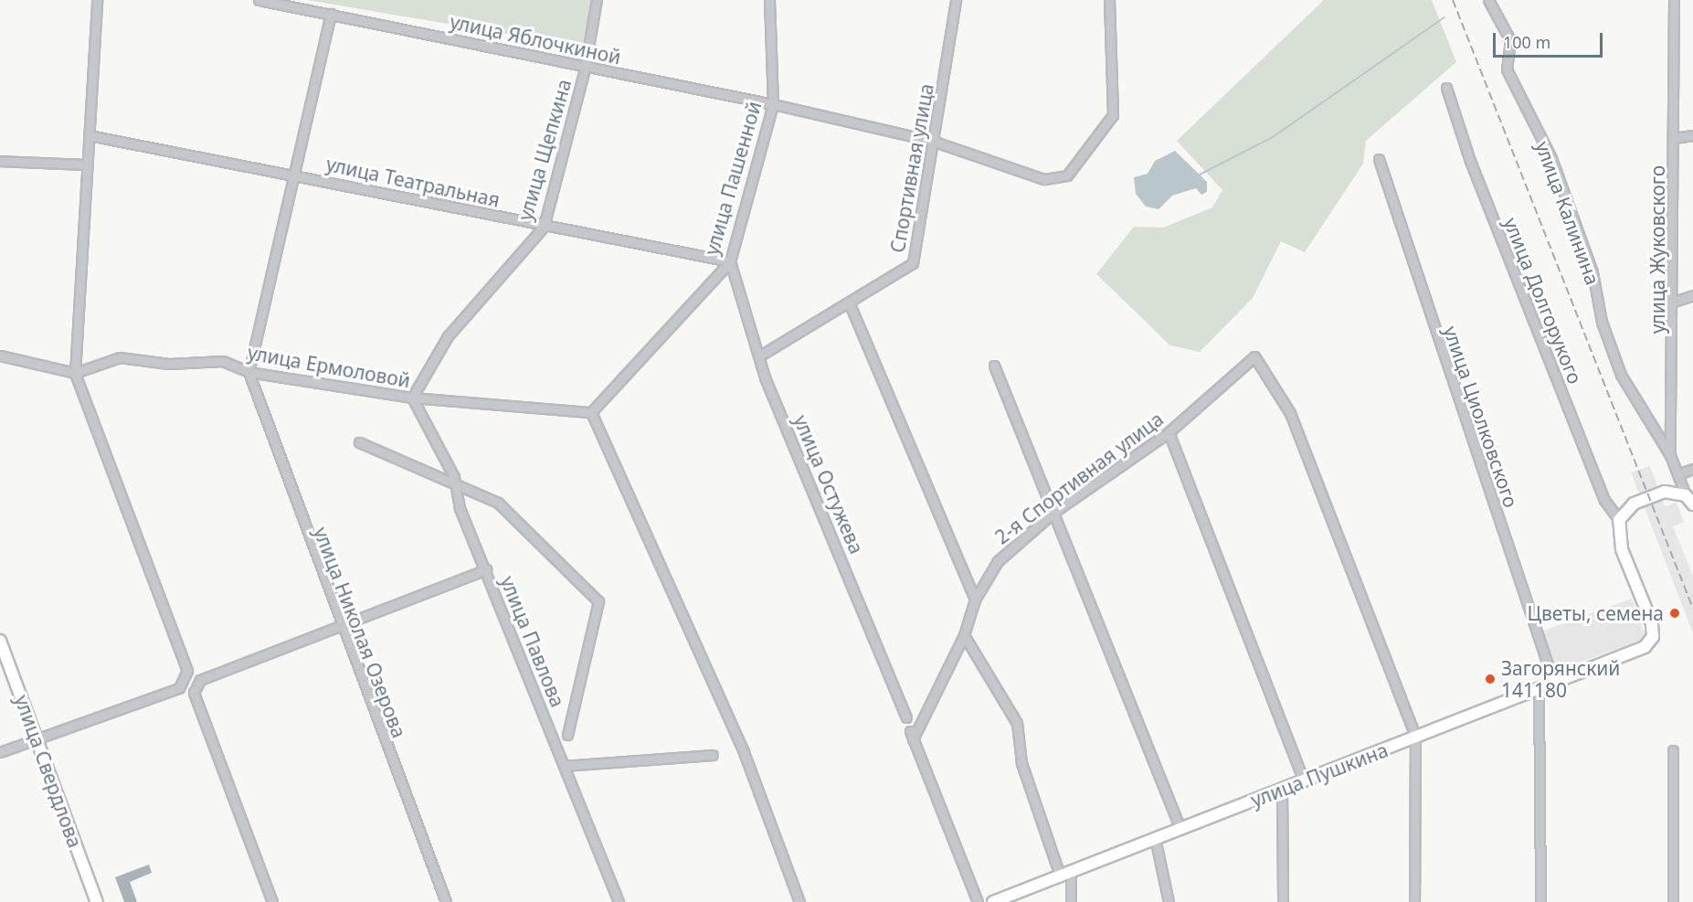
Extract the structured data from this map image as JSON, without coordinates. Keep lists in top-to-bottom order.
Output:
{
  "streets": {
    "main road": ["улица Свердлова", "улица Пушкина"],
    "street": [
      "улица Яблочкиной",
      "улица Щепкина",
      "Спортивная улица",
      "улица Пашенной",
      "улица Театральная",
      "улица Калинина",
      "улица Жуковского",
      "улица Долгорукого",
      "улица Ермоловой",
      "улица Циолковского",
      "2-я Спортивная улица",
      "улица Остужева",
      "улица Николая Озерова",
      "улица Павлова"
    ]
  },
  "crossings": [
    ["улица Яблочкиной", "улица Щепкина"],
    ["улица Яблочкиной", "Спортивная улица"],
    ["улица Яблочкиной", "улица Пашенной"],
    ["улица Щепкина", "улица Театральная"],
    ["улица Щепкина", "улица Ермоловой"],
    ["улица Щепкина", "улица Павлова"],
    ["Спортивная улица", "улица Остужева"],
    ["улица Пашенной", "улица Театральная"],
    ["улица Пашенной", "улица Ермоловой"],
    ["улица Пашенной", "улица Остужева"],
    ["улица Театральная", "улица Остужева"],
    ["улица Калинина", "улица Жуковского"],
    ["улица Долгорукого", "улица Пушкина"],
    ["улица Ермоловой", "улица Николая Озерова"],
    ["улица Ермоловой", "улица Павлова"],
    ["улица Циолковского", "улица Пушкина"],
    ["2-я Спортивная улица", "улица Пушкина"]
  ],
  "places": ["Цветы, семена", "Загорянский 141180"],
  "scale_bar": "100 m"
}
